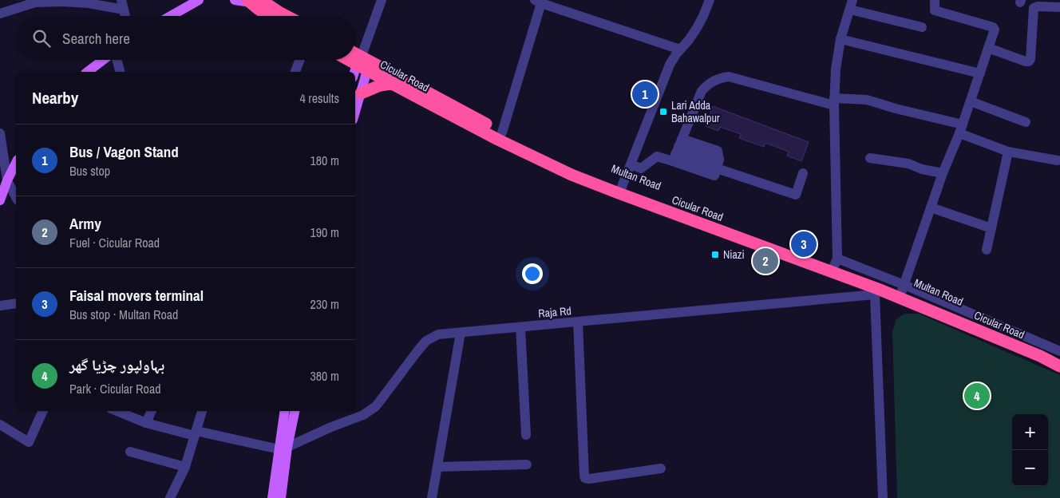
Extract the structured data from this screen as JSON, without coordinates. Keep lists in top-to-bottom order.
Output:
{
  "streets": {
    "highway": ["Cicular Road", "Multan Road"],
    "street": ["Raja Rd"]
  },
  "crossings": [
    ["Cicular Road", "Multan Road"],
    ["Cicular Road", "Raja Rd"],
    ["Multan Road", "Raja Rd"]
  ],
  "places": {
    "transit": ["Lari Adda Bahawalpur", "Niazi"]
  },
  "page": {
    "search": "Search here",
    "heading": ["Nearby", "4 results"],
    "pins": [
      "1",
      "3",
      "2",
      "4"
    ],
    "list": [
      {
        "mark": "1",
        "name": "Bus / Vagon Stand",
        "note": "Bus stop",
        "value": "180 m"
      },
      {
        "mark": "2",
        "name": "Army",
        "note": "Fuel · Cicular Road",
        "value": "190 m"
      },
      {
        "mark": "3",
        "name": "Faisal movers terminal",
        "note": "Bus stop · Multan Road",
        "value": "230 m"
      },
      {
        "mark": "4",
        "name": "بہاولپور چڑیا گھر",
        "note": "Park · Cicular Road",
        "value": "380 m"
      }
    ],
    "map_buttons": ["+", "−"]
  }
}
